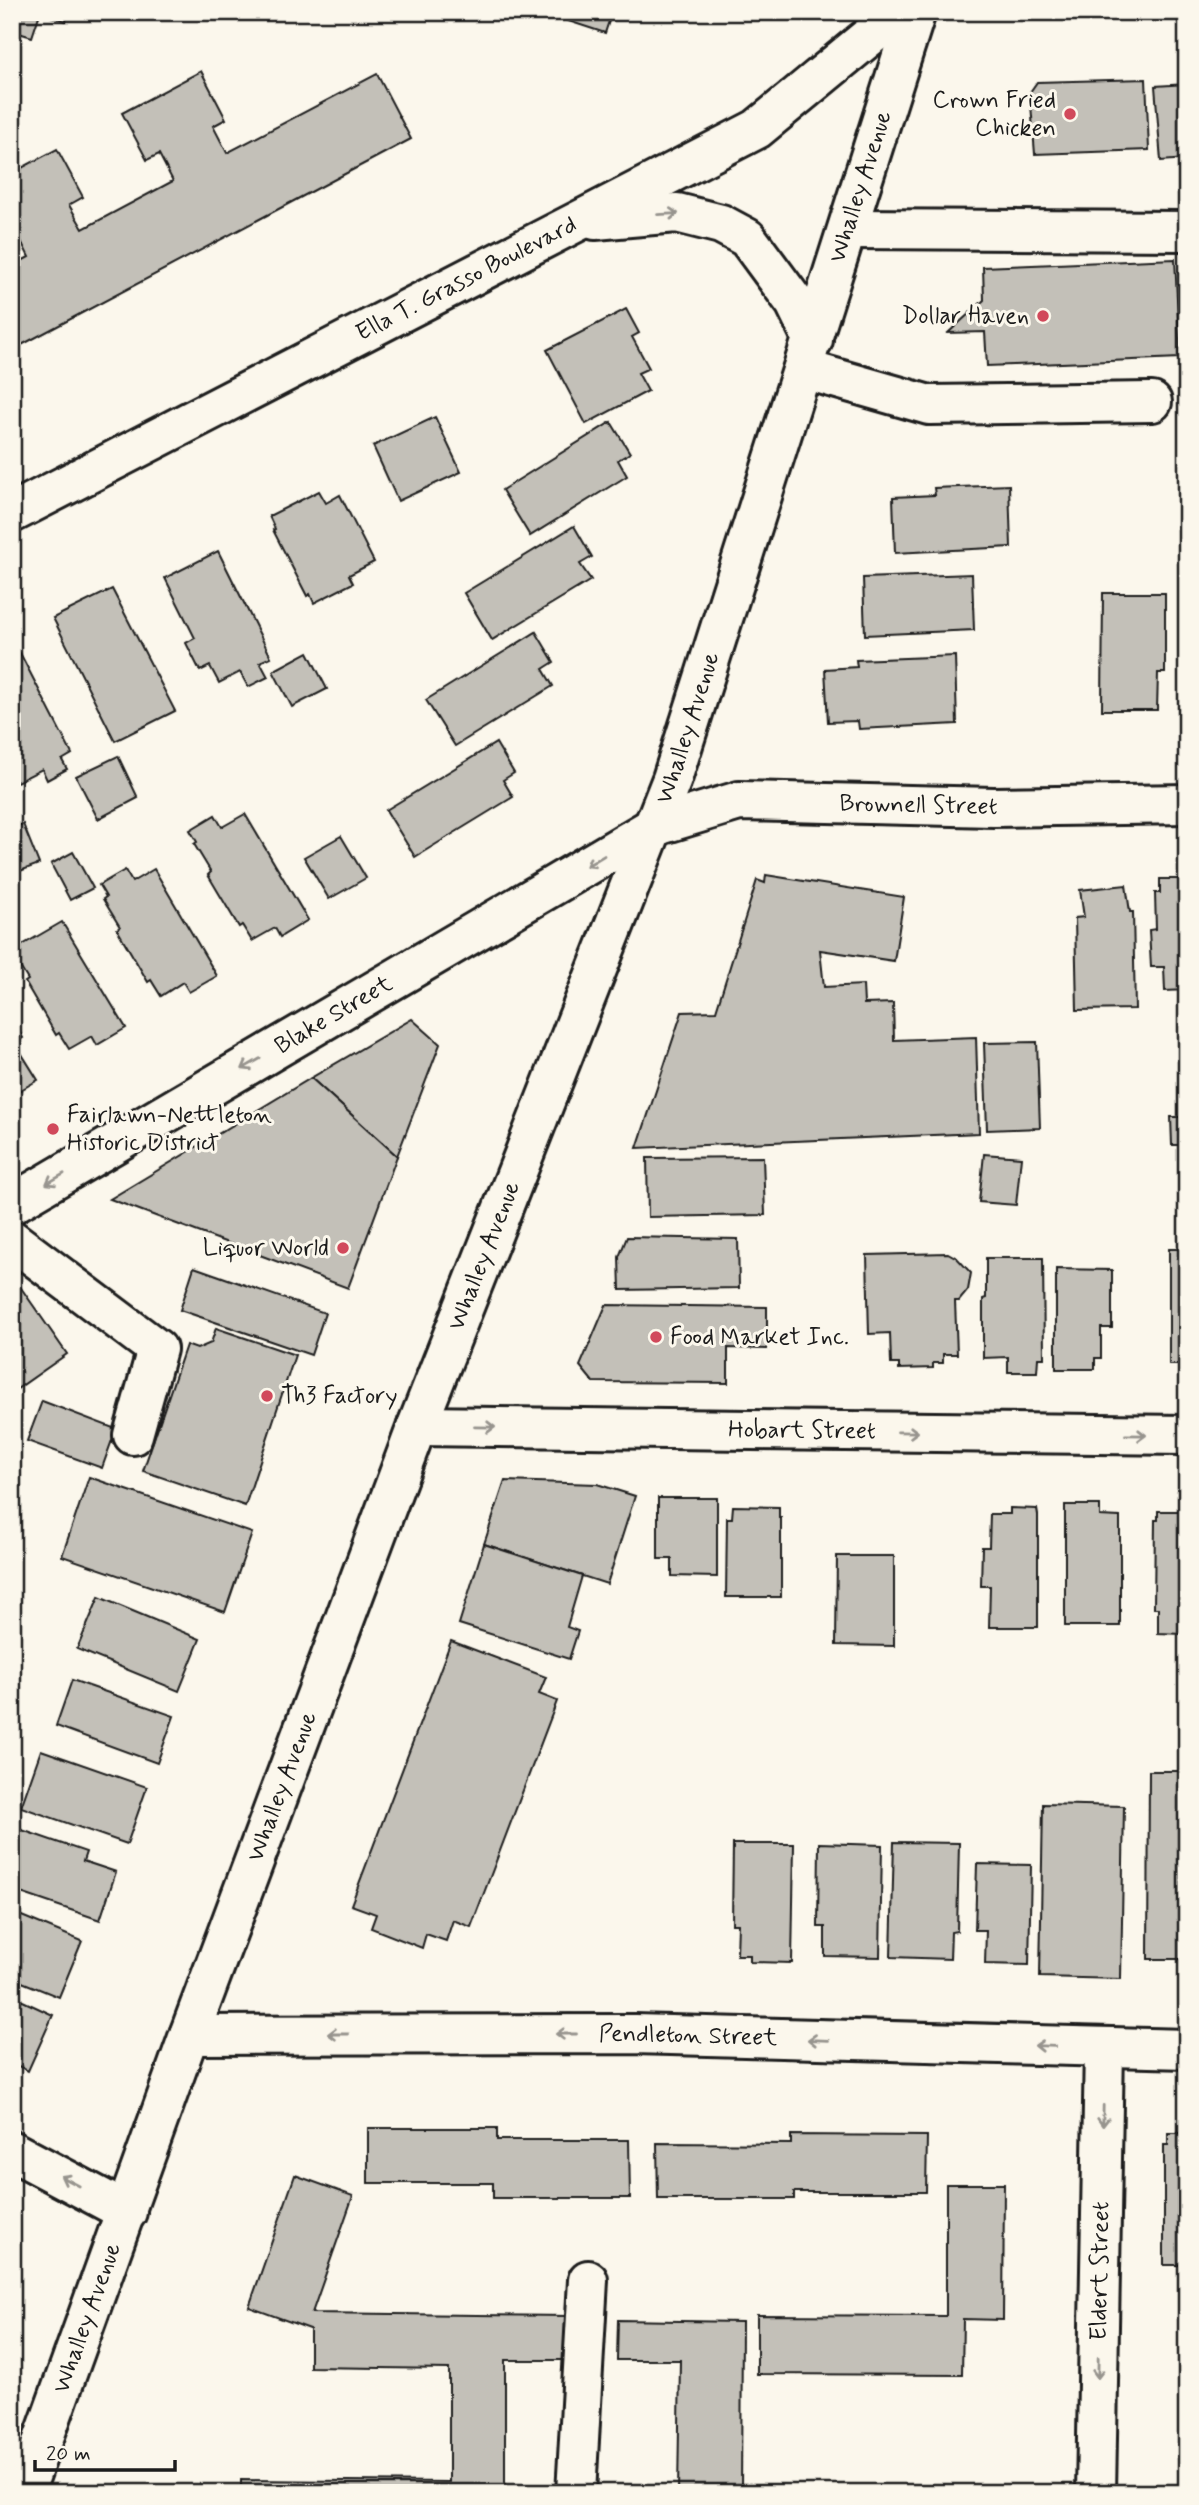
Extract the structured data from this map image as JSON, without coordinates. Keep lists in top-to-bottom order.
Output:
{
  "streets": {
    "main road": [
      "Whalley Avenue",
      "Ella T. Grasso Boulevard",
      "Brownell Street",
      "Blake Street",
      "Hobart Street",
      "Pendleton Street",
      "Eldert Street"
    ]
  },
  "crossings": [
    ["Whalley Avenue", "Brownell Street"],
    ["Whalley Avenue", "Blake Street"],
    ["Whalley Avenue", "Hobart Street"],
    ["Whalley Avenue", "Pendleton Street"],
    ["Brownell Street", "Blake Street"],
    ["Pendleton Street", "Eldert Street"]
  ],
  "one_way": [
    "Blake Street",
    "Hobart Street",
    "Pendleton Street",
    "Eldert Street"
  ],
  "places": [
    "Crown Fried Chicken",
    "Dollar Haven",
    "Fairlawn-Nettleton Historic District",
    "Liquor World",
    "Food Market Inc.",
    "Th3 Factory"
  ],
  "scale_bar": "20 m"
}
